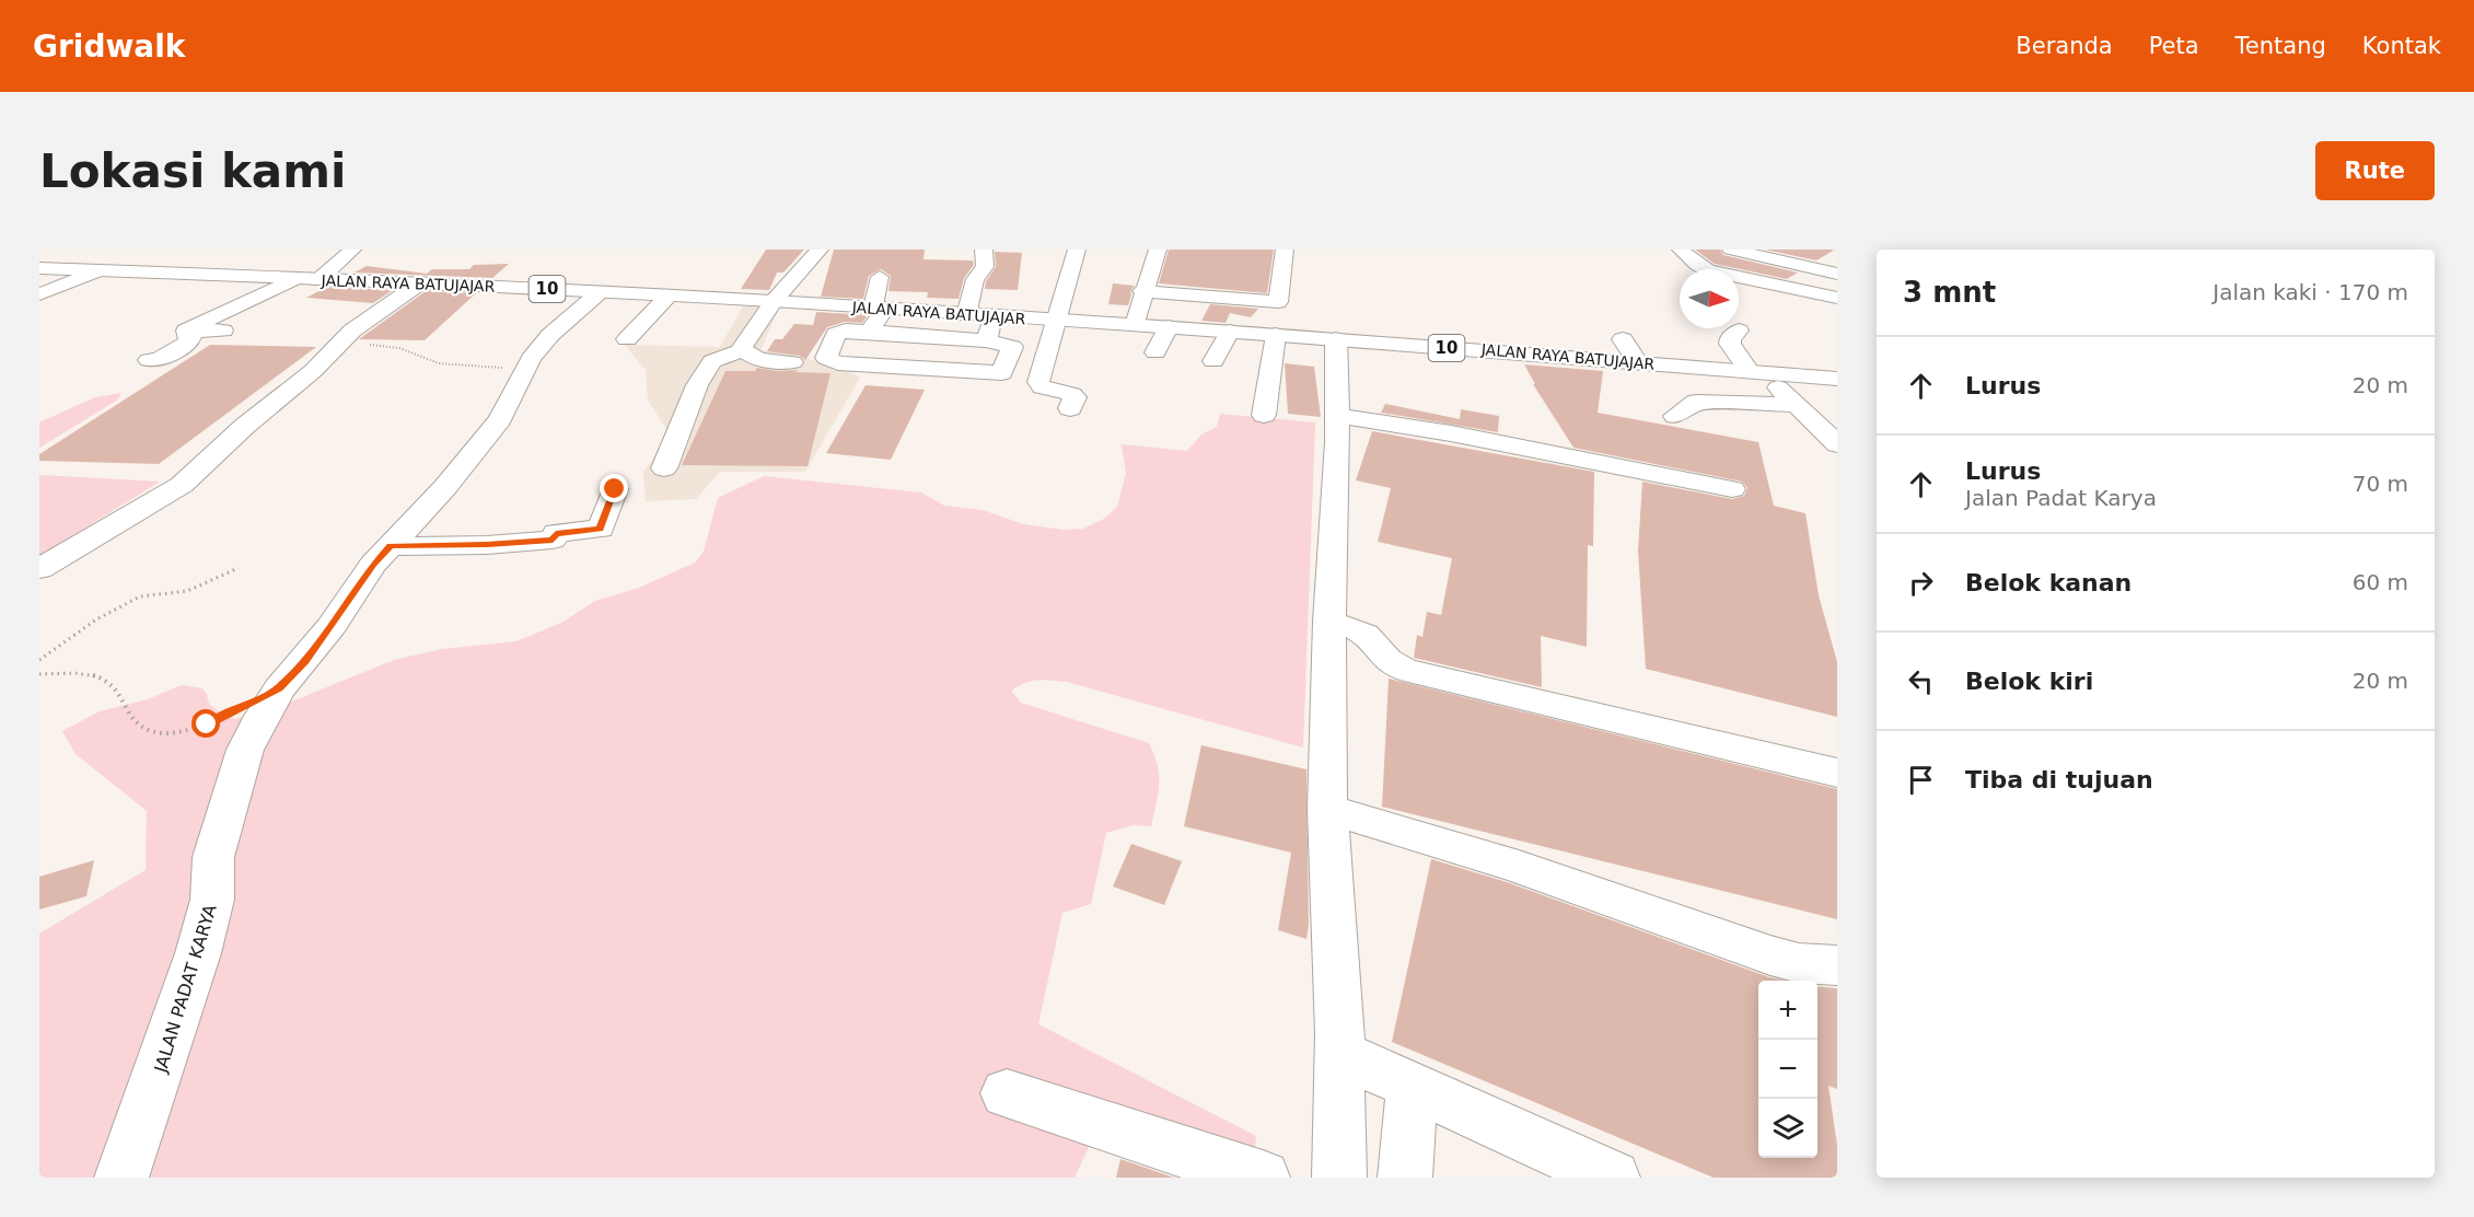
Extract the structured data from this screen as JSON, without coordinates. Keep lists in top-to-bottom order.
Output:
{
  "streets": {
    "main road": ["JALAN RAYA BATUJAJAR", "10", "JALAN PADAT KARYA"]
  },
  "crossings": [
    ["JALAN RAYA BATUJAJAR", "JALAN PADAT KARYA"]
  ],
  "north": "right",
  "page": {
    "header": "Gridwalk",
    "nav": [
      "Beranda",
      "Peta",
      "Tentang",
      "Kontak"
    ],
    "buttons": "Rute",
    "title": "Lokasi kami",
    "heading": ["3 mnt", "Jalan kaki · 170 m"],
    "list": [
      ["Lurus", "20 m"],
      ["Lurus", "Jalan Padat Karya", "70 m"],
      ["Belok kanan", "60 m"],
      ["Belok kiri", "20 m"],
      "Tiba di tujuan"
    ],
    "map_buttons": ["+", "−"]
  }
}
